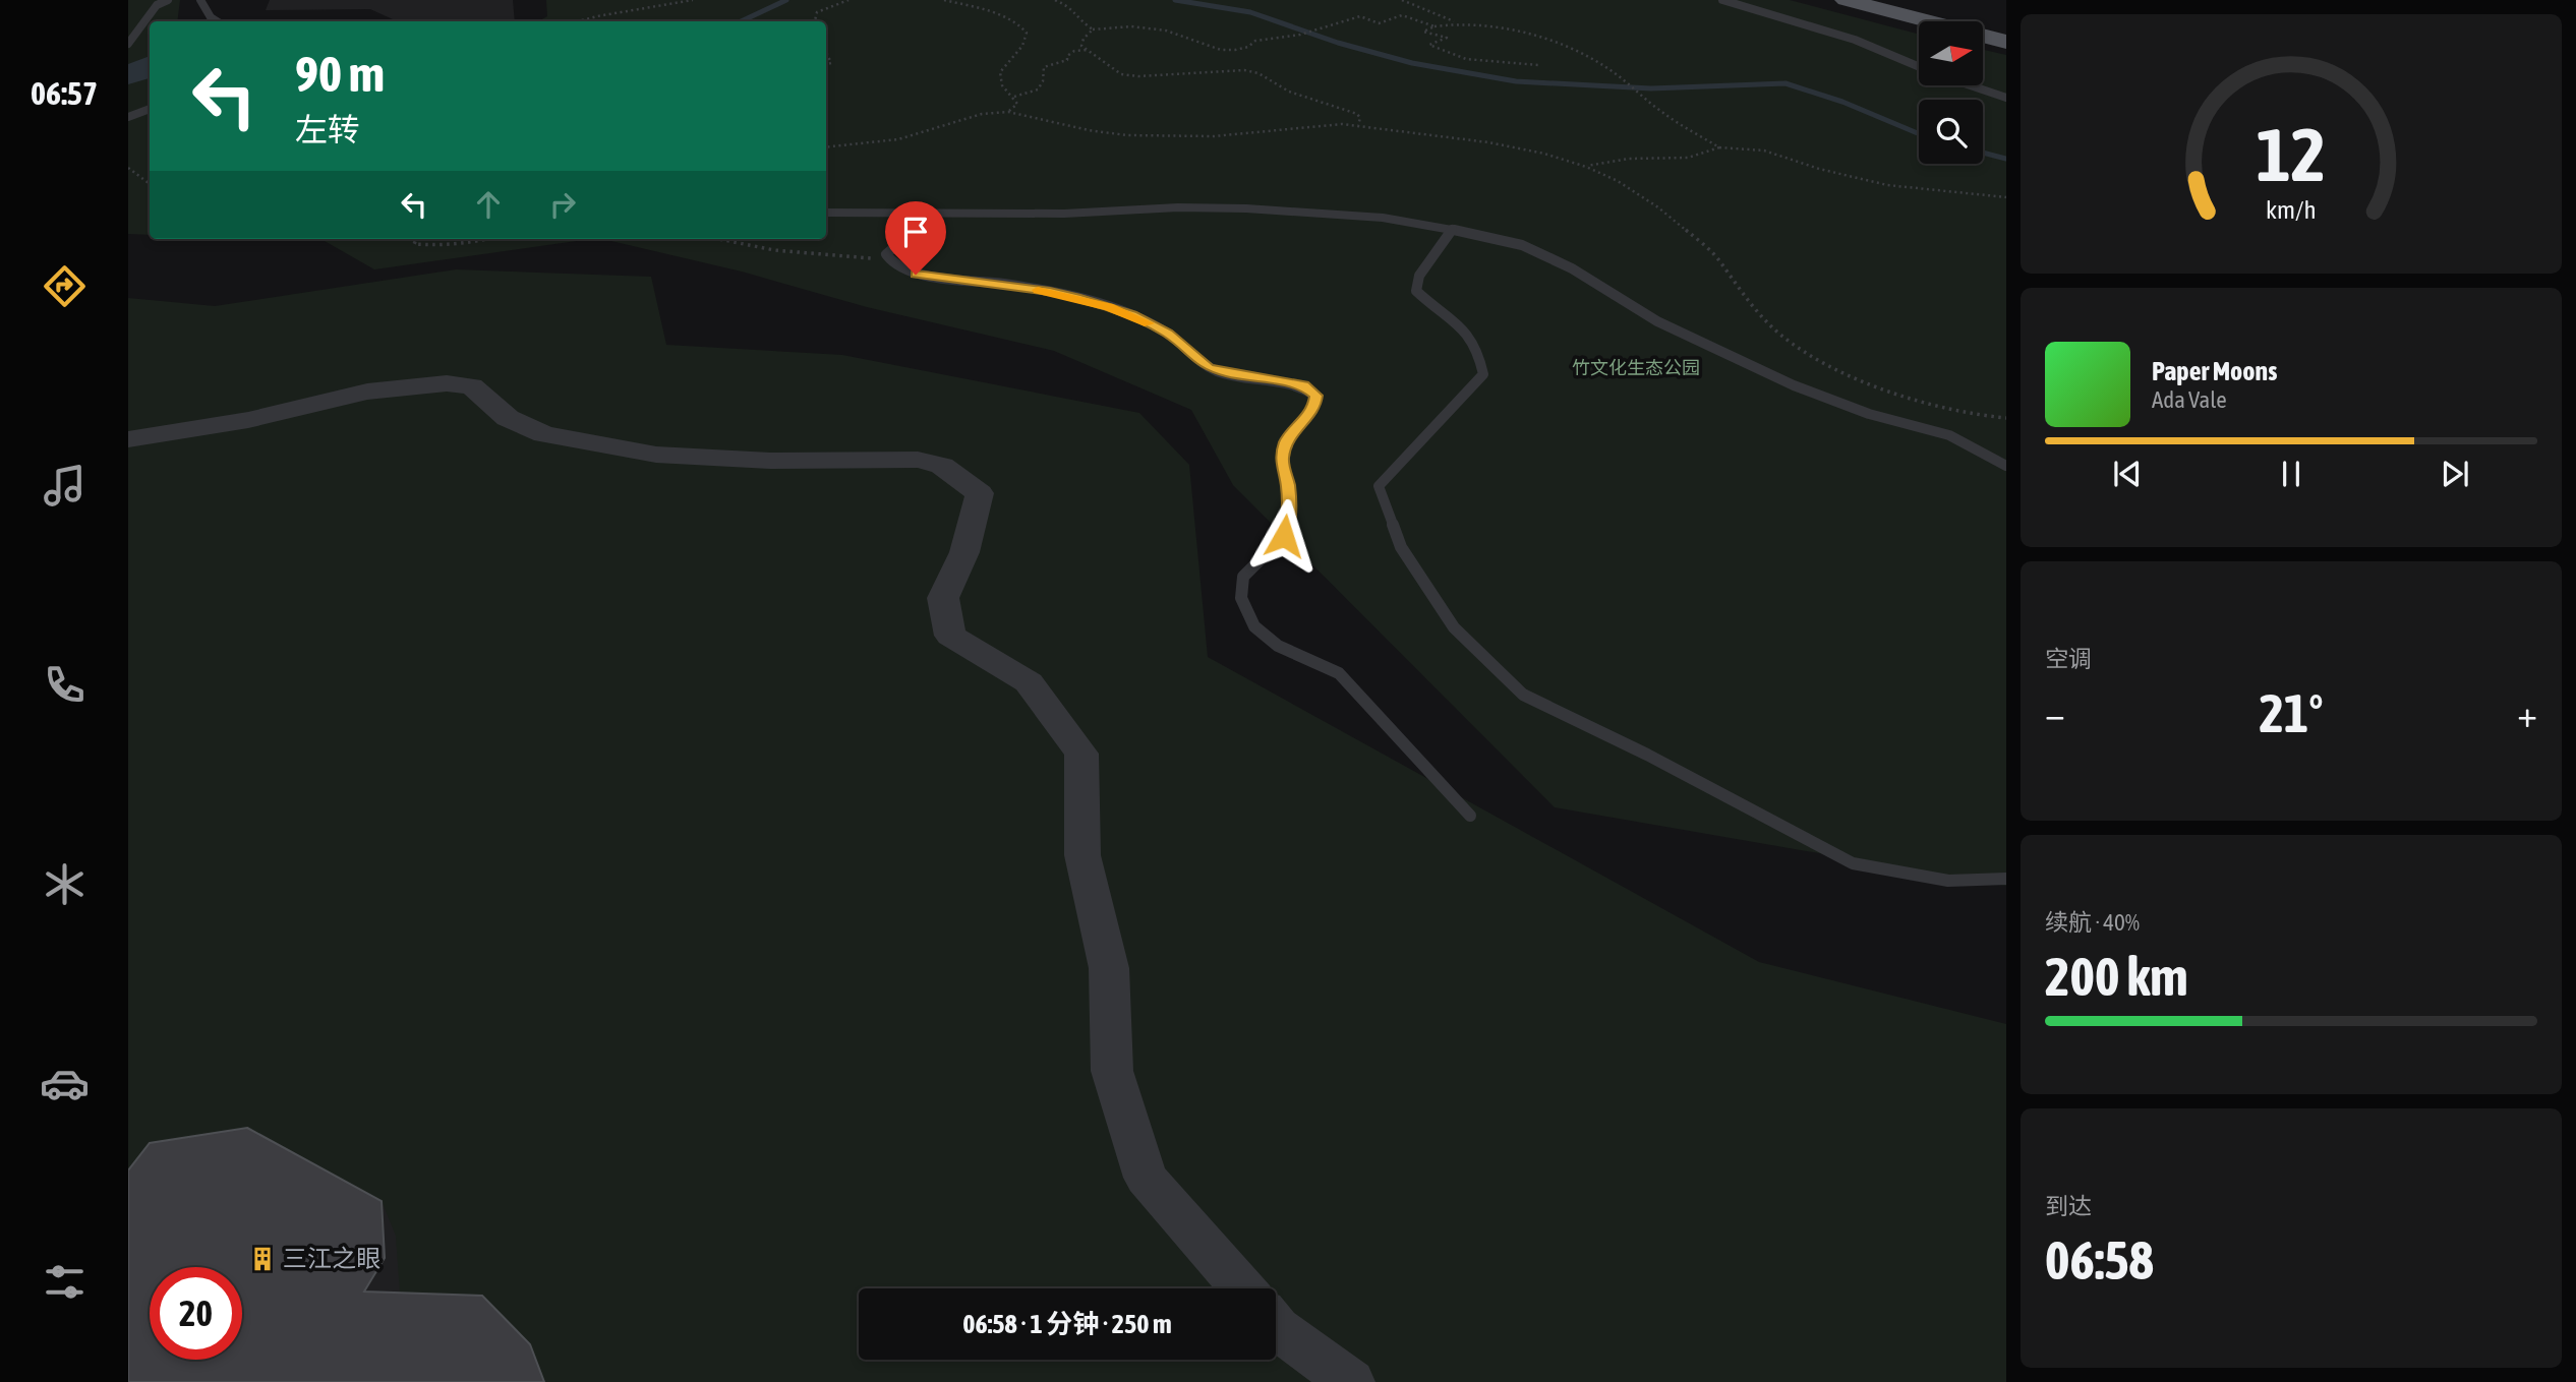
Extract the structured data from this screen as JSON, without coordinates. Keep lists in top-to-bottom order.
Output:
{
  "parks": ["竹文化生态公园"],
  "places": {
    "building": ["三江之眼"]
  },
  "north": "right",
  "page": {
    "tabs": "06:57",
    "turn": ["90 m", "左转"],
    "song": ["Paper Moons", "Ada Vale"],
    "tile": [
      "空调",
      ["续航 · 40%", "200 km"],
      ["到达", "06:58"]
    ],
    "heat": ["−", "21°", "+"],
    "limit": "20",
    "trip": "06:58 · 1 分钟 · 250 m",
    "gauge": ["12", "km/h"]
  }
}
